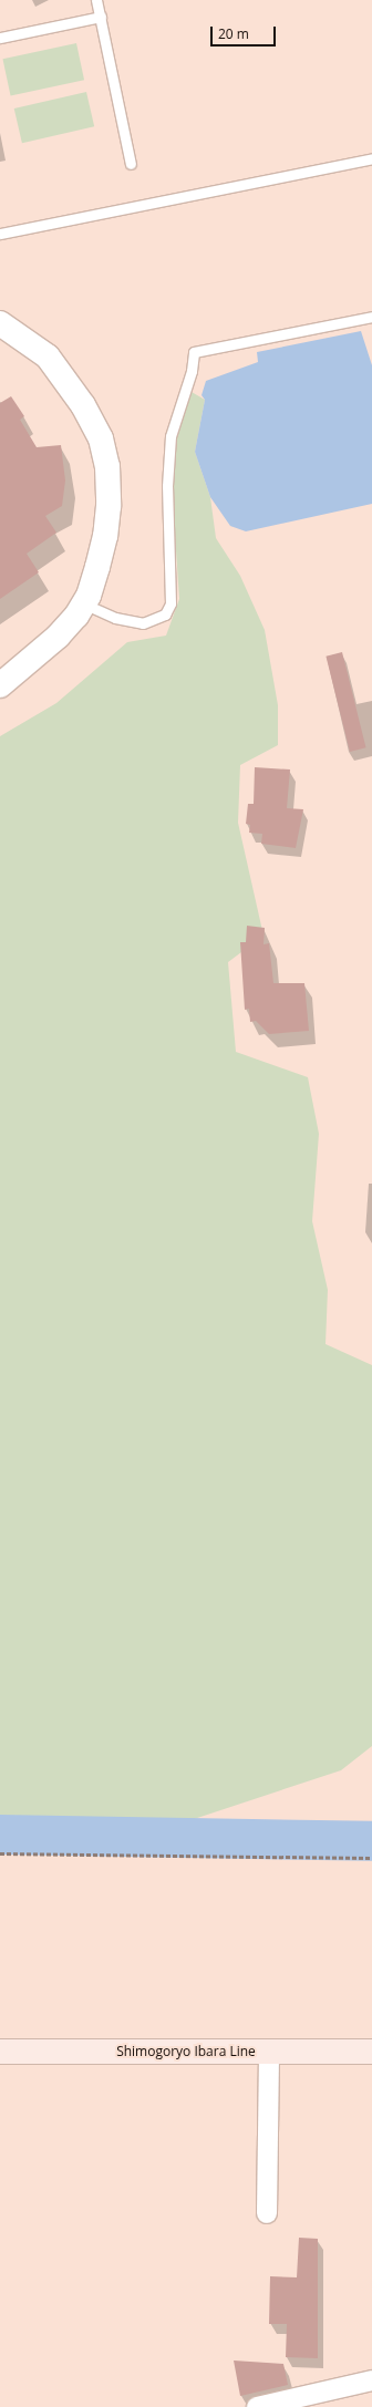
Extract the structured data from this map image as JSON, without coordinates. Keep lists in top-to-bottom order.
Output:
{
  "streets": {
    "main road": ["Shimogoryo Ibara Line"]
  },
  "scale_bar": "20 m"
}
